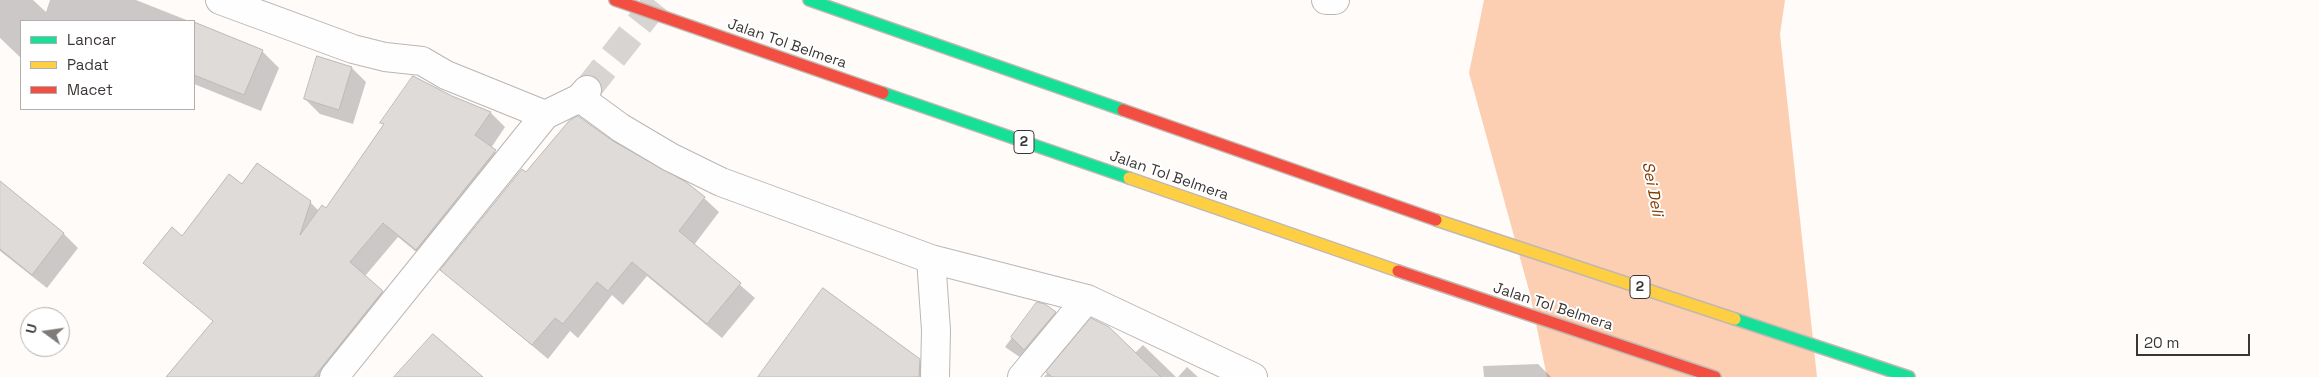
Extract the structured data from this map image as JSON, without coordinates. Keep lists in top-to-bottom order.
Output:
{
  "streets": {
    "highway": ["Jalan Tol Belmera", "2"]
  },
  "water": ["Sei Deli"],
  "legend": ["Lancar", "Padat", "Macet"],
  "scale_bar": "20 m",
  "north": "left"
}
